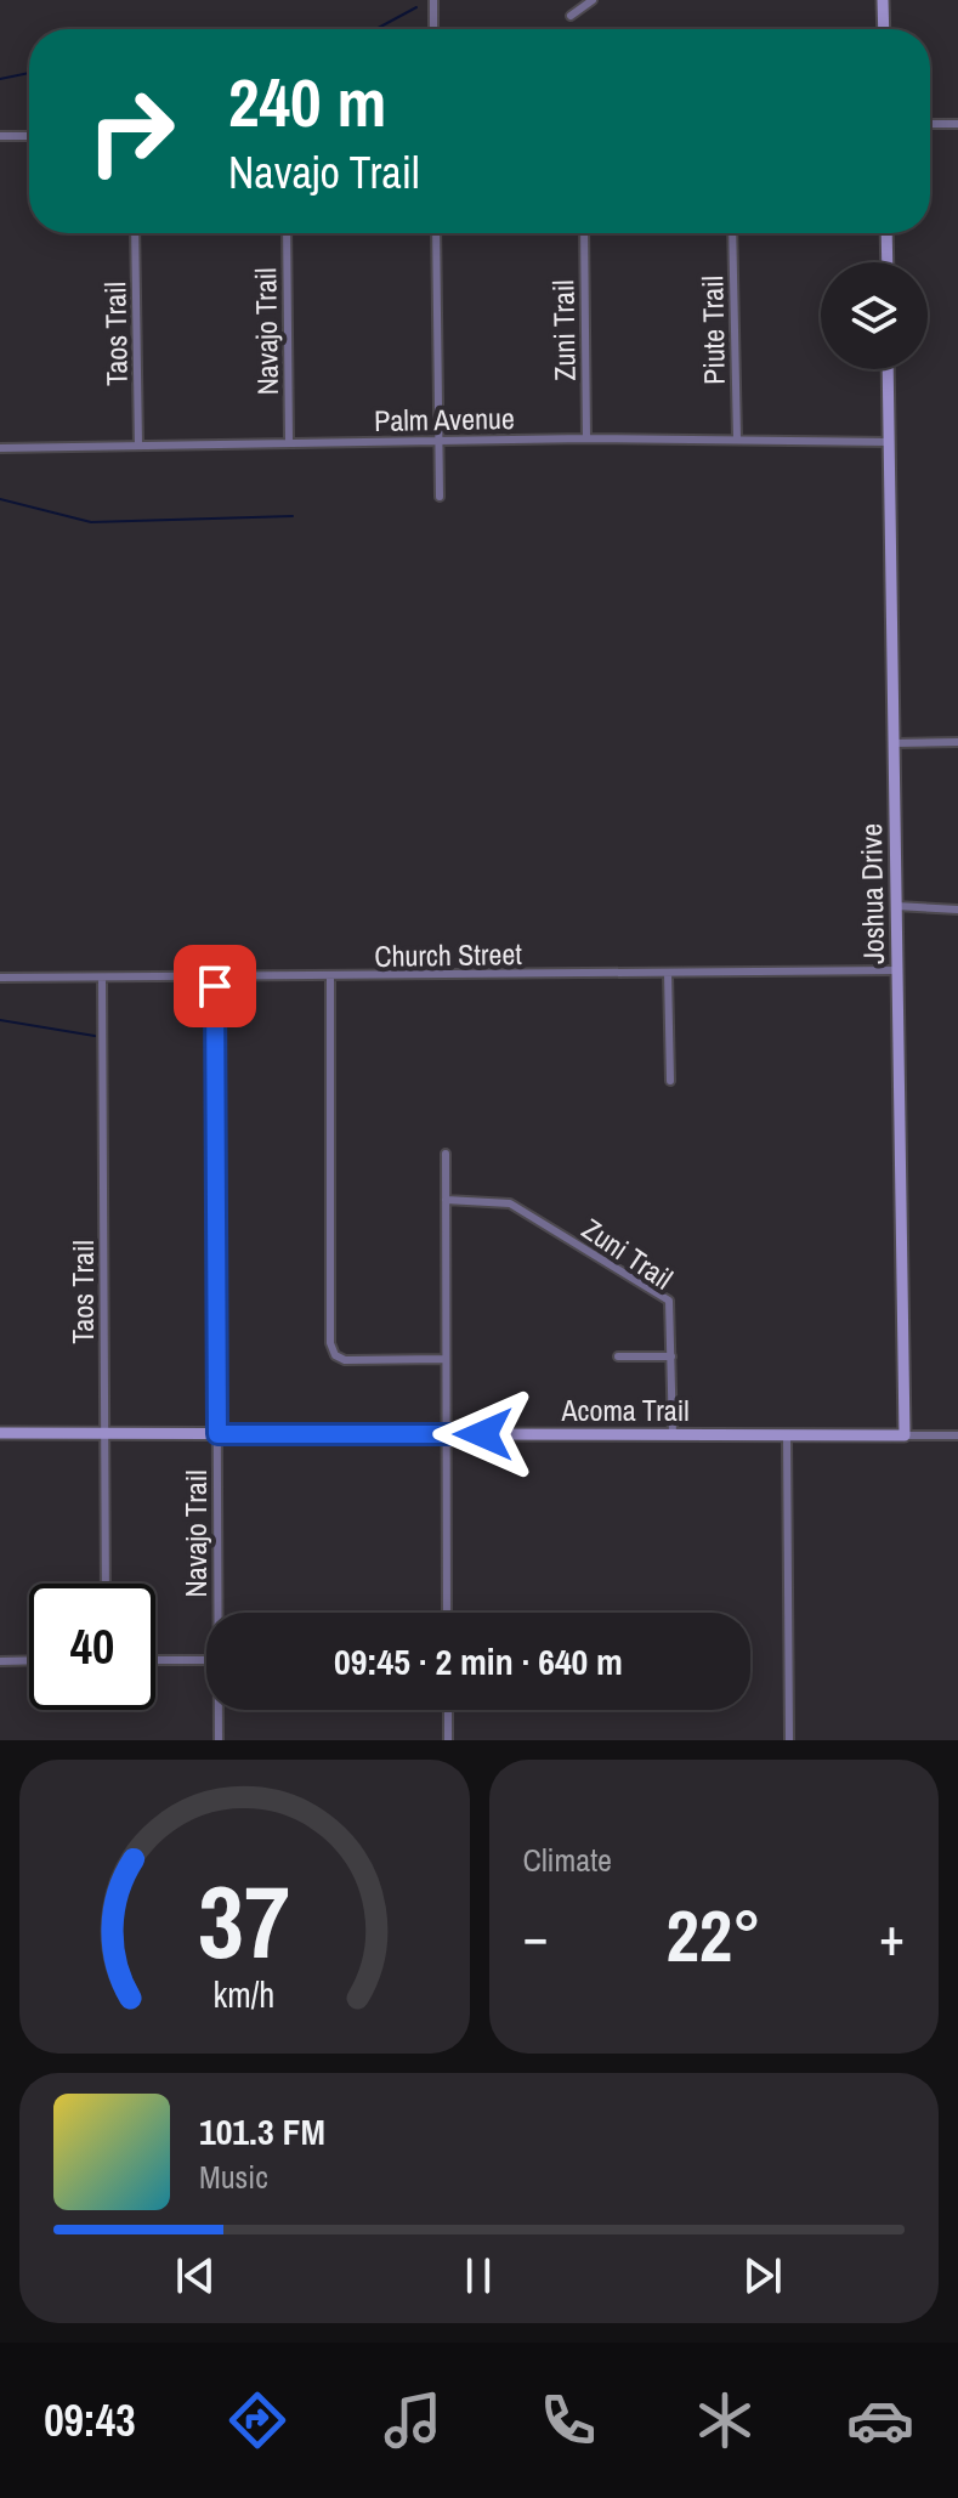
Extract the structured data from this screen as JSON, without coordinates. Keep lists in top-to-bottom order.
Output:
{
  "streets": {
    "street": [
      "Zuni Trail",
      "Piute Trail",
      "Navajo Trail",
      "Taos Trail",
      "Palm Avenue",
      "Joshua Drive",
      "Church Street",
      "Acoma Trail"
    ]
  },
  "crossings": [
    ["Zuni Trail", "Palm Avenue"],
    ["Zuni Trail", "Acoma Trail"],
    ["Piute Trail", "Palm Avenue"],
    ["Navajo Trail", "Palm Avenue"],
    ["Navajo Trail", "Church Street"],
    ["Navajo Trail", "Acoma Trail"],
    ["Taos Trail", "Palm Avenue"],
    ["Taos Trail", "Church Street"],
    ["Taos Trail", "Acoma Trail"],
    ["Palm Avenue", "Joshua Drive"],
    ["Joshua Drive", "Church Street"],
    ["Joshua Drive", "Acoma Trail"]
  ],
  "page": {
    "turn": ["240 m", "Navajo Trail"],
    "limit": "40",
    "trip": "09:45 · 2 min · 640 m",
    "tile": "Climate",
    "heat": ["−", "22°", "+"],
    "song": ["101.3 FM", "Music"],
    "tabs": "09:43",
    "gauge": ["37", "km/h"]
  }
}
